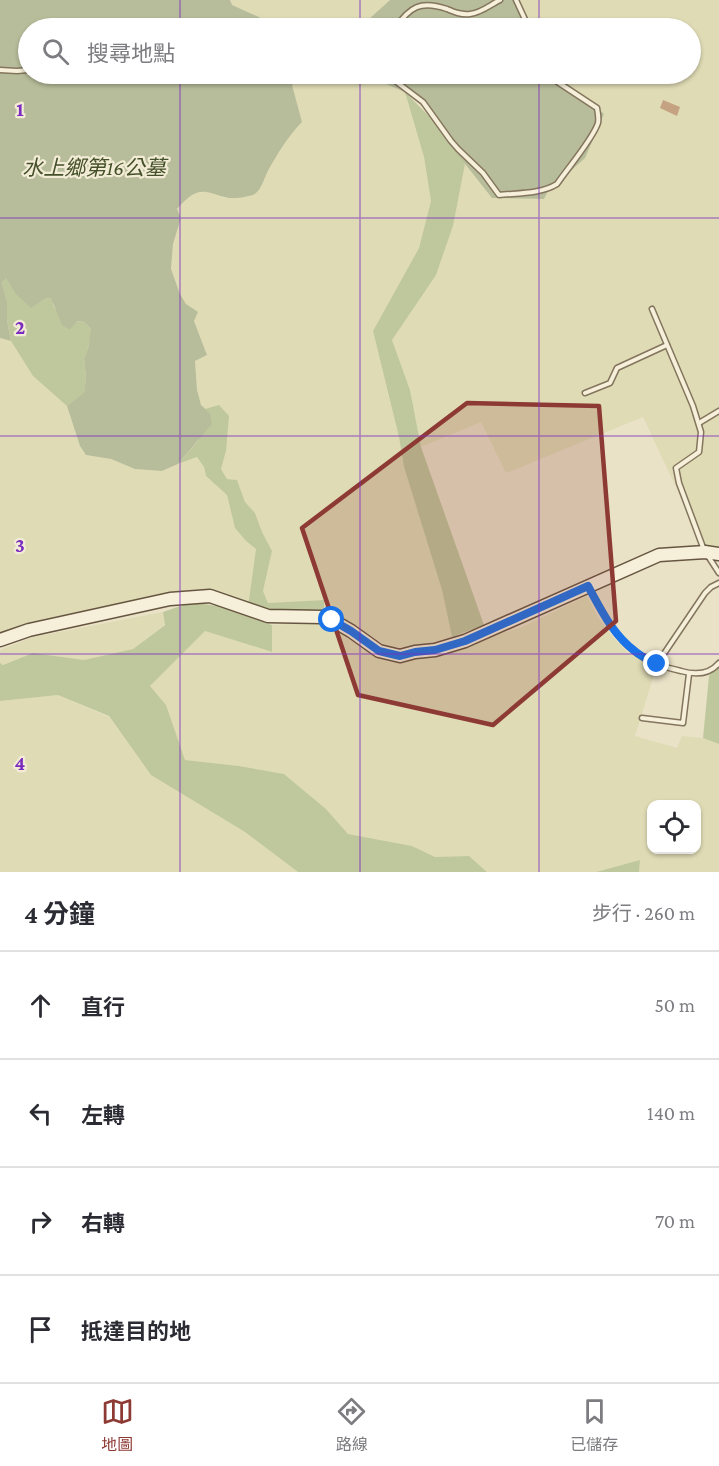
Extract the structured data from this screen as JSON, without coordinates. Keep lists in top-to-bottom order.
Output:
{
  "parks": ["水上鄉第16公墓"],
  "page": {
    "search": "搜尋地點",
    "heading": ["4 分鐘", "步行 · 260 m"],
    "list": [
      ["直行", "50 m"],
      ["左轉", "140 m"],
      ["右轉", "70 m"],
      "抵達目的地"
    ],
    "nav": ["地圖", "路線", "已儲存"]
  },
  "grid": {
    "rows": [
      "1",
      "2",
      "3",
      "4"
    ]
  }
}
